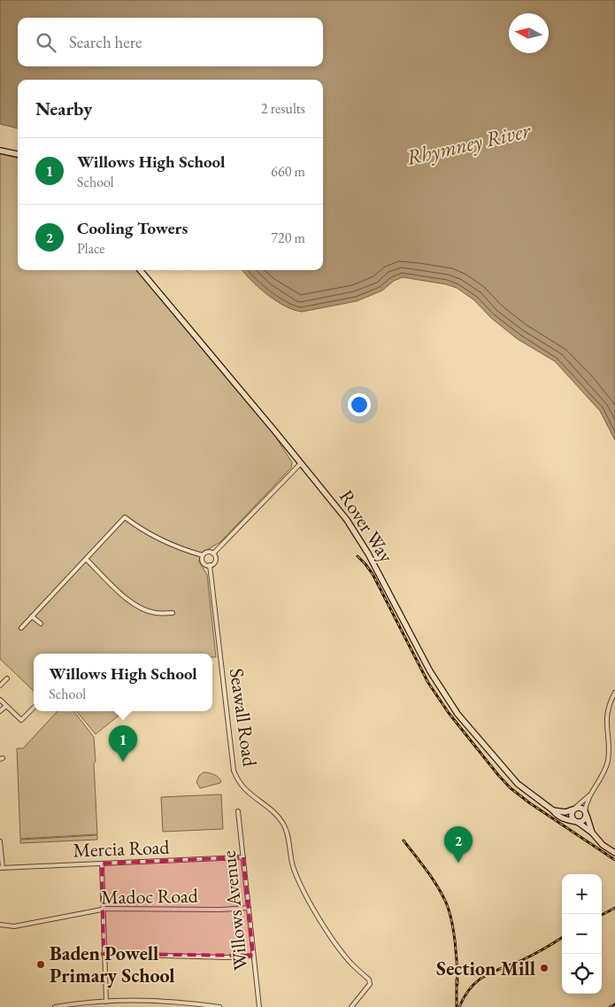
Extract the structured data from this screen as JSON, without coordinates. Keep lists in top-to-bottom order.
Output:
{
  "streets": {
    "street": [
      "Rover Way",
      "Seawall Road",
      "Mercia Road",
      "Madoc Road",
      "Willows Avenue"
    ]
  },
  "crossings": [
    ["Mercia Road", "Willows Avenue"],
    ["Madoc Road", "Willows Avenue"]
  ],
  "water": ["Rhymney River"],
  "places": ["Baden Powell Primary School", "Section Mill"],
  "north": "left",
  "page": {
    "search": "Search here",
    "heading": ["Nearby", "2 results"],
    "list": [
      {
        "mark": "1",
        "name": "Willows High School",
        "note": "School",
        "value": "660 m"
      },
      {
        "mark": "2",
        "name": "Cooling Towers",
        "note": "Place",
        "value": "720 m"
      }
    ],
    "popup": ["Willows High School", "School"],
    "pins": ["1", "2"],
    "map_buttons": ["+", "−"]
  }
}
